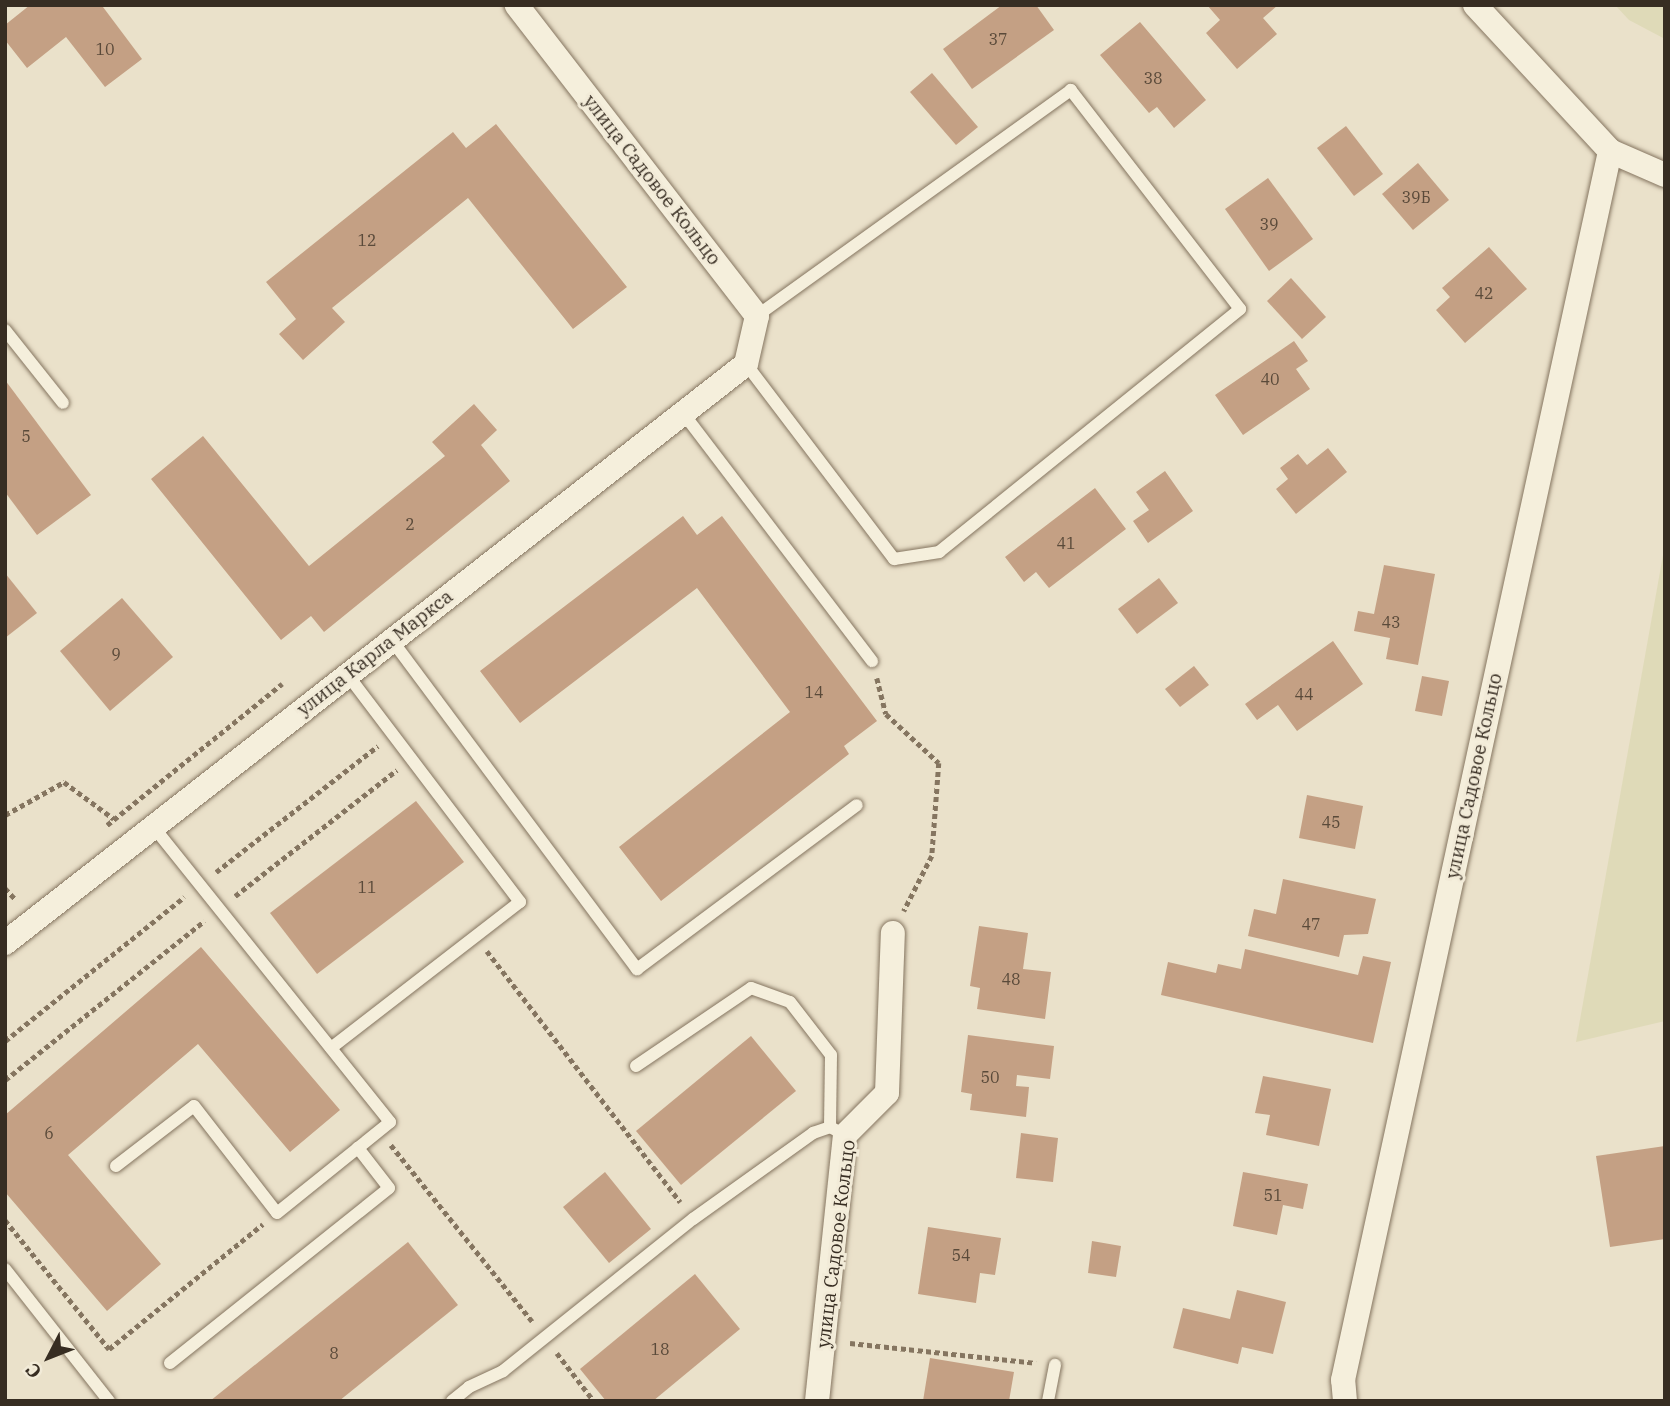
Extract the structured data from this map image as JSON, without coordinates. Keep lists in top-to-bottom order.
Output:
{
  "streets": {
    "street": ["улица Садовое Кольцо", "улица Карла Маркса"]
  },
  "house_numbers": [
    "37",
    "10",
    "38",
    "39Б",
    "39",
    "12",
    "42",
    "40",
    "5",
    "2",
    "41",
    "43",
    "9",
    "14",
    "44",
    "45",
    "11",
    "47",
    "48",
    "50",
    "6",
    "51",
    "54",
    "18",
    "8"
  ],
  "north": "bottom left"
}
